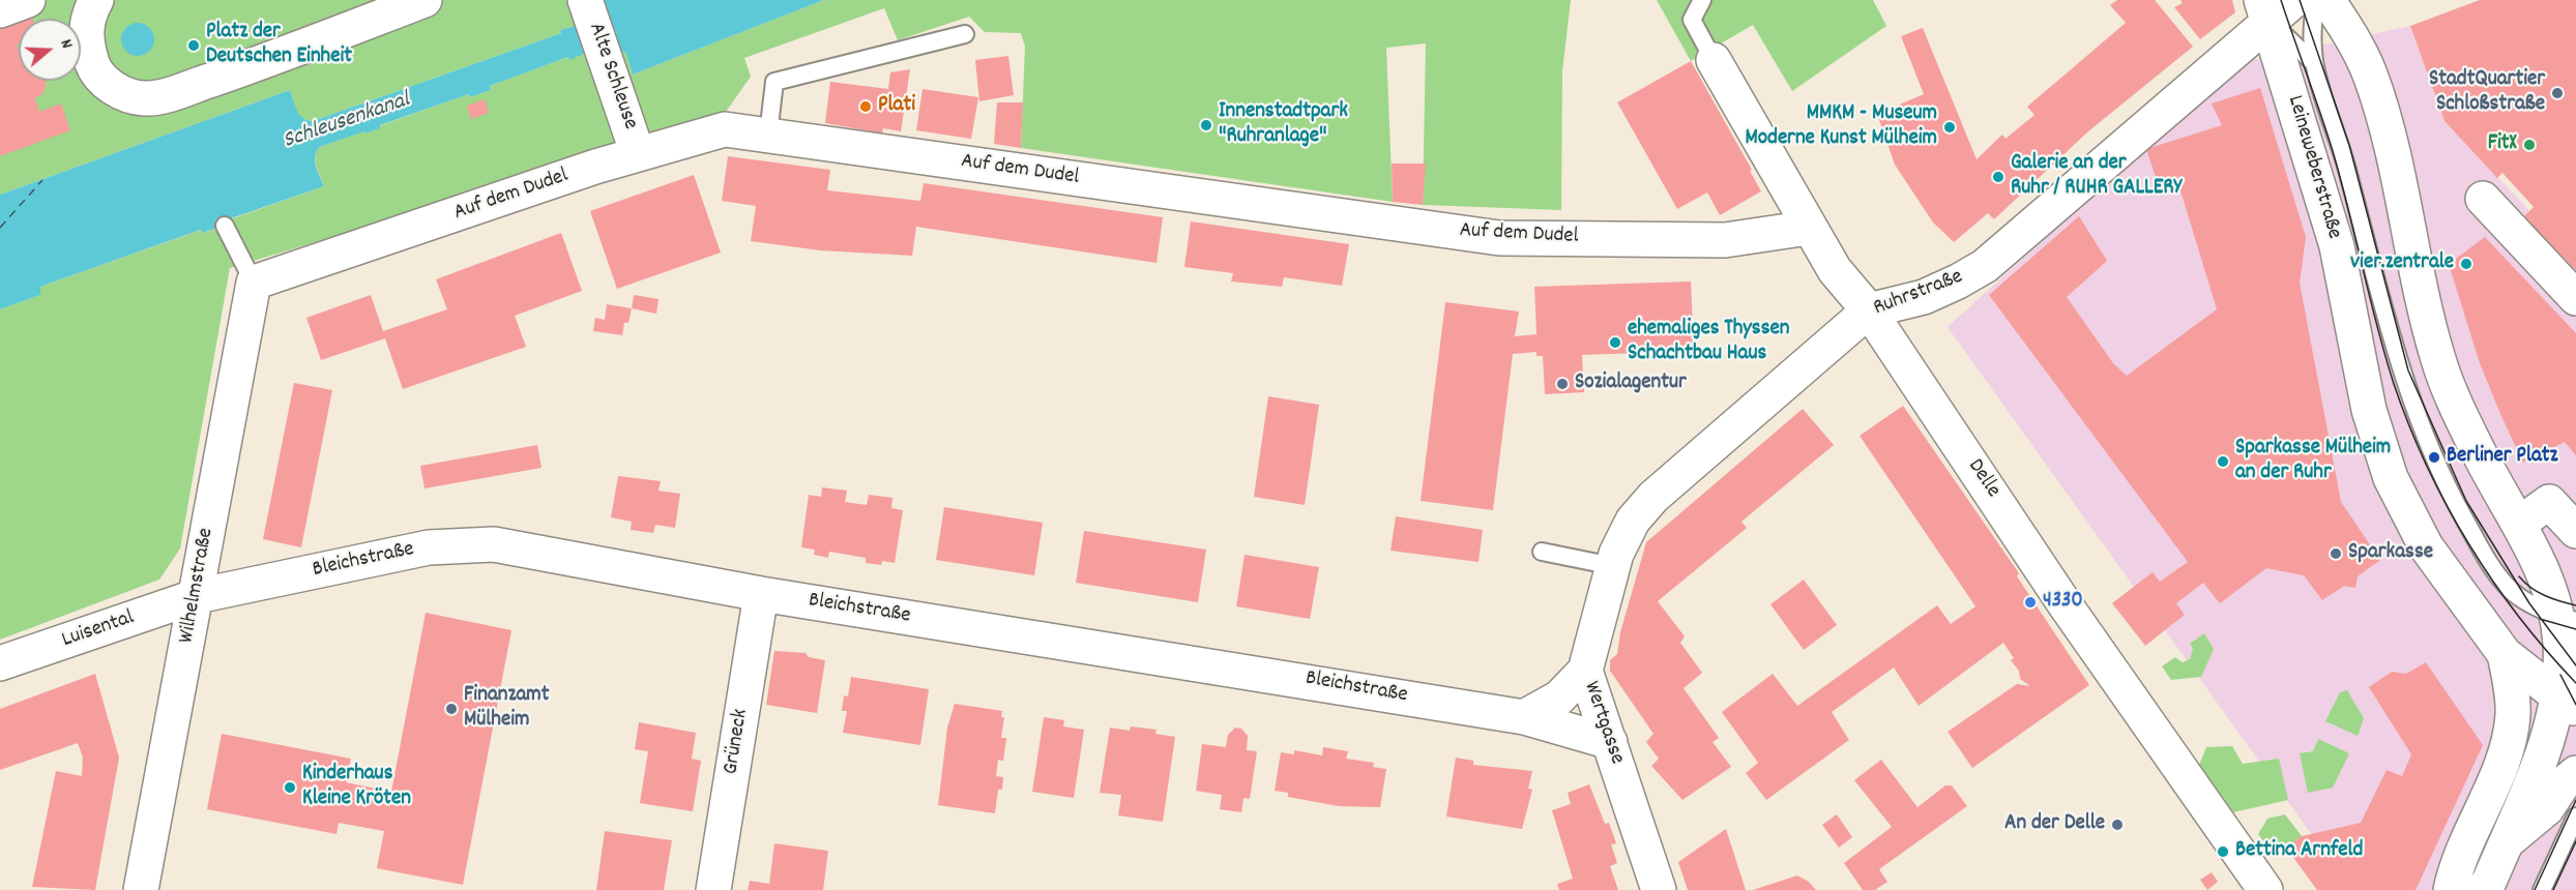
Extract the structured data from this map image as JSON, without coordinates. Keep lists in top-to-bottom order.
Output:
{
  "streets": {
    "street": [
      "Alte Schleuse",
      "Leineweberstraße",
      "Auf dem Dudel",
      "Ruhrstraße",
      "Delle",
      "Bleichstraße",
      "Wilhelmstraße",
      "Luisental",
      "Wertgasse",
      "Grüneck"
    ]
  },
  "crossings": [
    ["Alte Schleuse", "Auf dem Dudel"],
    ["Leineweberstraße", "Ruhrstraße"],
    ["Auf dem Dudel", "Delle"],
    ["Auf dem Dudel", "Wilhelmstraße"],
    ["Ruhrstraße", "Delle"],
    ["Ruhrstraße", "Wertgasse"],
    ["Bleichstraße", "Wilhelmstraße"],
    ["Bleichstraße", "Luisental"],
    ["Bleichstraße", "Wertgasse"],
    ["Bleichstraße", "Grüneck"],
    ["Wilhelmstraße", "Luisental"]
  ],
  "water": ["Schleusenkanal"],
  "places": [
    "Platz der Deutschen Einheit",
    "StadtQuartier Schloßstraße",
    "Plati",
    "Innenstadtpark \"Ruhranlage\"",
    "MMKM - Museum Moderne Kunst Mülheim",
    "FitX",
    "Galerie an der Ruhr / RUHR GALLERY",
    "vier.zentrale",
    "ehemaliges Thyssen Schachtbau Haus",
    "Sozialagentur",
    "Berliner Platz",
    "Sparkasse Mülheim an der Ruhr",
    "Sparkasse",
    "4330",
    "Finanzamt Mülheim",
    "Kinderhaus Kleine Kröten",
    "An der Delle",
    "Bettina Arnfeld"
  ],
  "north": "right"
}
